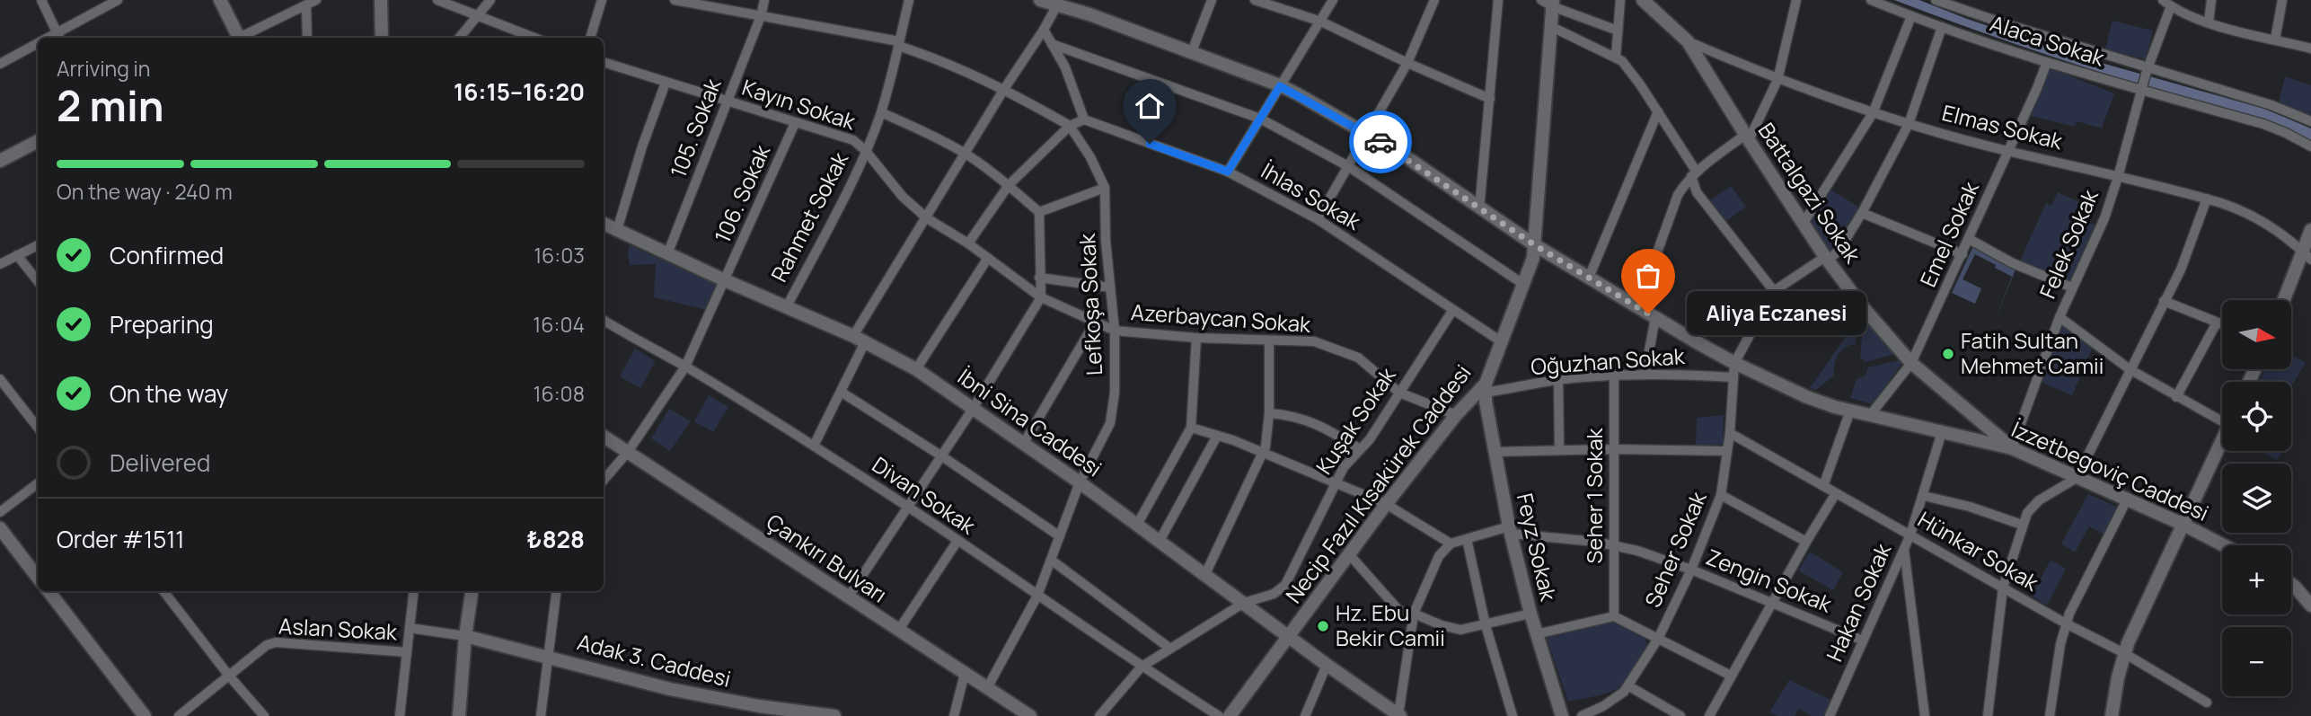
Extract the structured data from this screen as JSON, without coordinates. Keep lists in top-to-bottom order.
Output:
{
  "streets": {
    "street": [
      "Alaca Sokak",
      "Kayın Sokak",
      "Elmas Sokak",
      "105. Sokak",
      "Battalgazi Sokak",
      "106. Sokak",
      "İhlas Sokak",
      "Rahmet Sokak",
      "Emel Sokak",
      "Felek Sokak",
      "Lefkoşa Sokak",
      "Azerbaycan Sokak",
      "Oğuzhan Sokak",
      "Kuşak Sokak",
      "İbni Sina Caddesi",
      "İzzetbegoviç Caddesi",
      "Necip Fazıl Kısakürek Caddesi",
      "Divan Sokak",
      "Seher 1 Sokak",
      "Feyz Sokak",
      "Seher Sokak",
      "Hünkar Sokak",
      "Çankırı Bulvarı",
      "Zengin Sokak",
      "Hakan Sokak",
      "Aslan Sokak",
      "Adak 3. Caddesi"
    ]
  },
  "crossings": [
    ["Alaca Sokak", "Emel Sokak"],
    ["Alaca Sokak", "Felek Sokak"],
    ["Kayın Sokak", "105. Sokak"],
    ["Kayın Sokak", "106. Sokak"],
    ["Kayın Sokak", "Rahmet Sokak"],
    ["Kayın Sokak", "Lefkoşa Sokak"],
    ["Kayın Sokak", "Azerbaycan Sokak"],
    ["Elmas Sokak", "Battalgazi Sokak"],
    ["Elmas Sokak", "Emel Sokak"],
    ["Elmas Sokak", "Felek Sokak"],
    ["105. Sokak", "İbni Sina Caddesi"],
    ["Battalgazi Sokak", "Emel Sokak"],
    ["Battalgazi Sokak", "Felek Sokak"],
    ["Battalgazi Sokak", "İzzetbegoviç Caddesi"],
    ["106. Sokak", "İbni Sina Caddesi"],
    ["106. Sokak", "Divan Sokak"],
    ["106. Sokak", "Çankırı Bulvarı"],
    ["İhlas Sokak", "Kuşak Sokak"],
    ["İhlas Sokak", "Necip Fazıl Kısakürek Caddesi"],
    ["Rahmet Sokak", "İbni Sina Caddesi"],
    ["Emel Sokak", "İzzetbegoviç Caddesi"],
    ["Felek Sokak", "İzzetbegoviç Caddesi"],
    ["Lefkoşa Sokak", "Azerbaycan Sokak"],
    ["Lefkoşa Sokak", "İbni Sina Caddesi"],
    ["Lefkoşa Sokak", "Divan Sokak"],
    ["Lefkoşa Sokak", "Çankırı Bulvarı"],
    ["Azerbaycan Sokak", "Kuşak Sokak"],
    ["Azerbaycan Sokak", "Necip Fazıl Kısakürek Caddesi"],
    ["Oğuzhan Sokak", "Necip Fazıl Kısakürek Caddesi"],
    ["Oğuzhan Sokak", "Seher 1 Sokak"],
    ["Oğuzhan Sokak", "Feyz Sokak"],
    ["Oğuzhan Sokak", "Seher Sokak"],
    ["Kuşak Sokak", "İbni Sina Caddesi"],
    ["Kuşak Sokak", "Divan Sokak"],
    ["İbni Sina Caddesi", "Necip Fazıl Kısakürek Caddesi"],
    ["İzzetbegoviç Caddesi", "Necip Fazıl Kısakürek Caddesi"],
    ["İzzetbegoviç Caddesi", "Seher Sokak"],
    ["İzzetbegoviç Caddesi", "Hakan Sokak"],
    ["Necip Fazıl Kısakürek Caddesi", "Feyz Sokak"],
    ["Seher 1 Sokak", "Zengin Sokak"],
    ["Feyz Sokak", "Zengin Sokak"],
    ["Seher Sokak", "Hünkar Sokak"],
    ["Seher Sokak", "Zengin Sokak"],
    ["Hünkar Sokak", "Hakan Sokak"],
    ["Zengin Sokak", "Hakan Sokak"],
    ["Aslan Sokak", "Adak 3. Caddesi"]
  ],
  "places": ["Aliya Eczanesi", "Fatih Sultan Mehmet Camii", "Hz. Ebu Bekir Camii"],
  "north": "right",
  "page": {
    "heading": ["2 min", "Arriving in", "16:15–16:20"],
    "panel": ["Order #1511", "₺828"],
    "bar": "On the way · 240 m",
    "list": [
      ["Confirmed", "16:03"],
      ["Preparing", "16:04"],
      ["On the way", "16:08"],
      "Delivered"
    ],
    "bubble": "Aliya Eczanesi",
    "map_buttons": ["+", "−"]
  }
}
